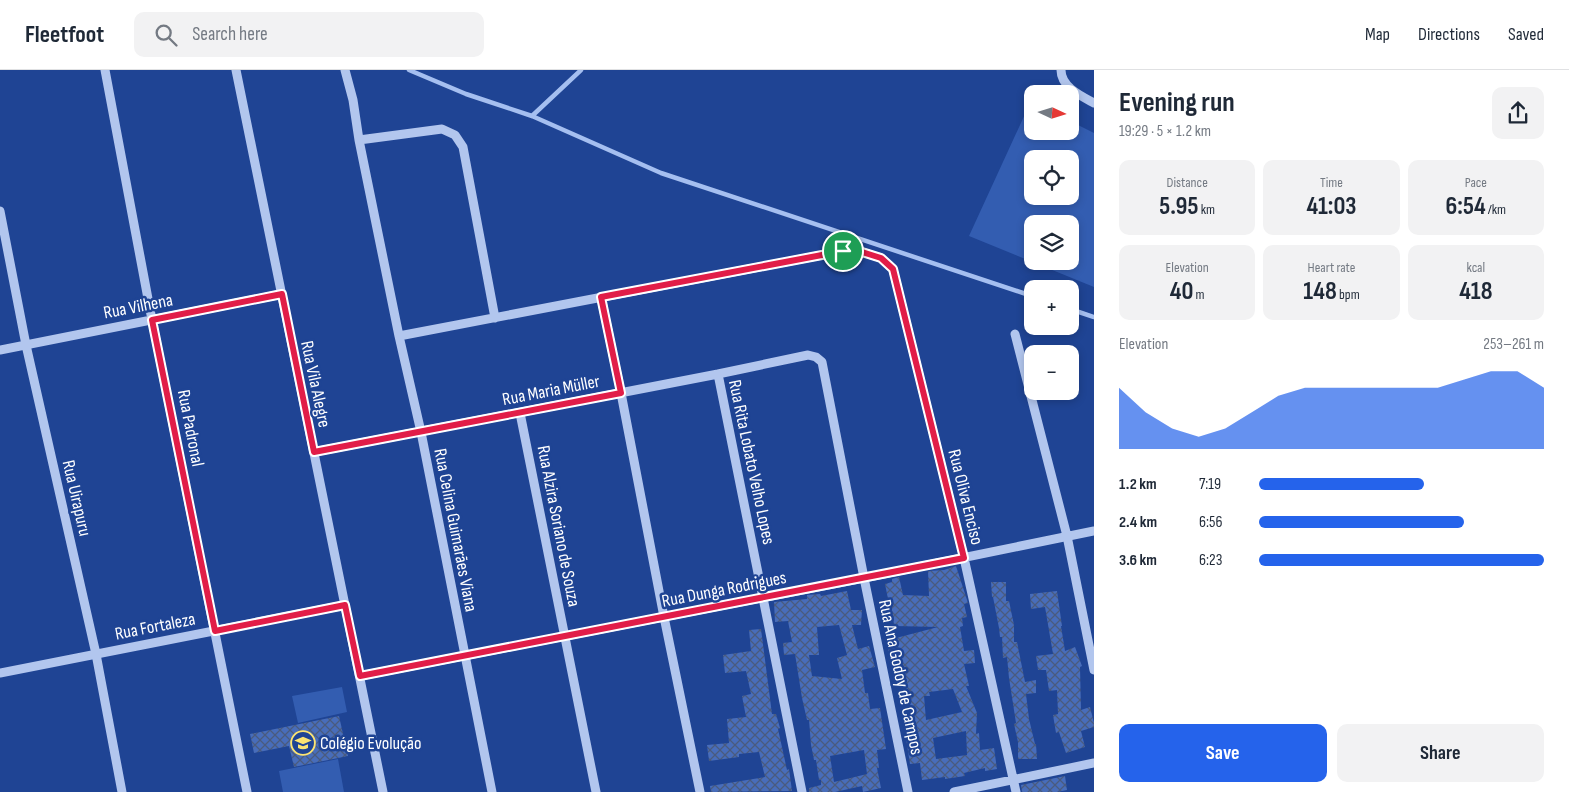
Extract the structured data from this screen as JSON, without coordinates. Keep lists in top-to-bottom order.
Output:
{
  "streets": {
    "street": [
      "Rua Vilhena",
      "Rua Vila Alegre",
      "Rua Maria Müller",
      "Rua Padronal",
      "Rua Rita Lobato Velho Lopes",
      "Rua Oliva Enciso",
      "Rua Uirapuru",
      "Rua Alzira Soriano de Souza",
      "Rua Celina Guimarães Viana",
      "Rua Dunga Rodrigues",
      "Rua Fortaleza",
      "Rua Ana Godoy de Campos"
    ]
  },
  "crossings": [
    ["Rua Vilhena", "Rua Vila Alegre"],
    ["Rua Vilhena", "Rua Padronal"],
    ["Rua Vilhena", "Rua Uirapuru"],
    ["Rua Vila Alegre", "Rua Maria Müller"],
    ["Rua Vila Alegre", "Rua Dunga Rodrigues"],
    ["Rua Vila Alegre", "Rua Fortaleza"],
    ["Rua Maria Müller", "Rua Rita Lobato Velho Lopes"],
    ["Rua Maria Müller", "Rua Alzira Soriano de Souza"],
    ["Rua Maria Müller", "Rua Celina Guimarães Viana"],
    ["Rua Maria Müller", "Rua Ana Godoy de Campos"],
    ["Rua Padronal", "Rua Fortaleza"],
    ["Rua Rita Lobato Velho Lopes", "Rua Dunga Rodrigues"],
    ["Rua Oliva Enciso", "Rua Dunga Rodrigues"],
    ["Rua Uirapuru", "Rua Fortaleza"],
    ["Rua Alzira Soriano de Souza", "Rua Dunga Rodrigues"],
    ["Rua Celina Guimarães Viana", "Rua Dunga Rodrigues"],
    ["Rua Dunga Rodrigues", "Rua Ana Godoy de Campos"]
  ],
  "places": {
    "school or university": ["Colégio Evolução"]
  },
  "north": "right",
  "page": {
    "header": "Fleetfoot",
    "search": "Search here",
    "nav": ["Map", "Directions", "Saved"],
    "heading": ["Evening run", "19:29 · 5 × 1.2 km"],
    "map_buttons": ["+", "−"],
    "stats": [
      ["Distance", "5.95 km"],
      ["Time", "41:03"],
      ["Pace", "6:54 /km"],
      ["Elevation", "40 m"],
      ["Heart rate", "148 bpm"],
      ["kcal", "418"]
    ],
    "chart": ["Elevation", "253–261 m"],
    "list": [
      {
        "name": "1.2 km",
        "note": "7:19"
      },
      {
        "name": "2.4 km",
        "note": "6:56"
      },
      {
        "name": "3.6 km",
        "note": "6:23"
      }
    ],
    "buttons": ["Save", "Share"]
  }
}
